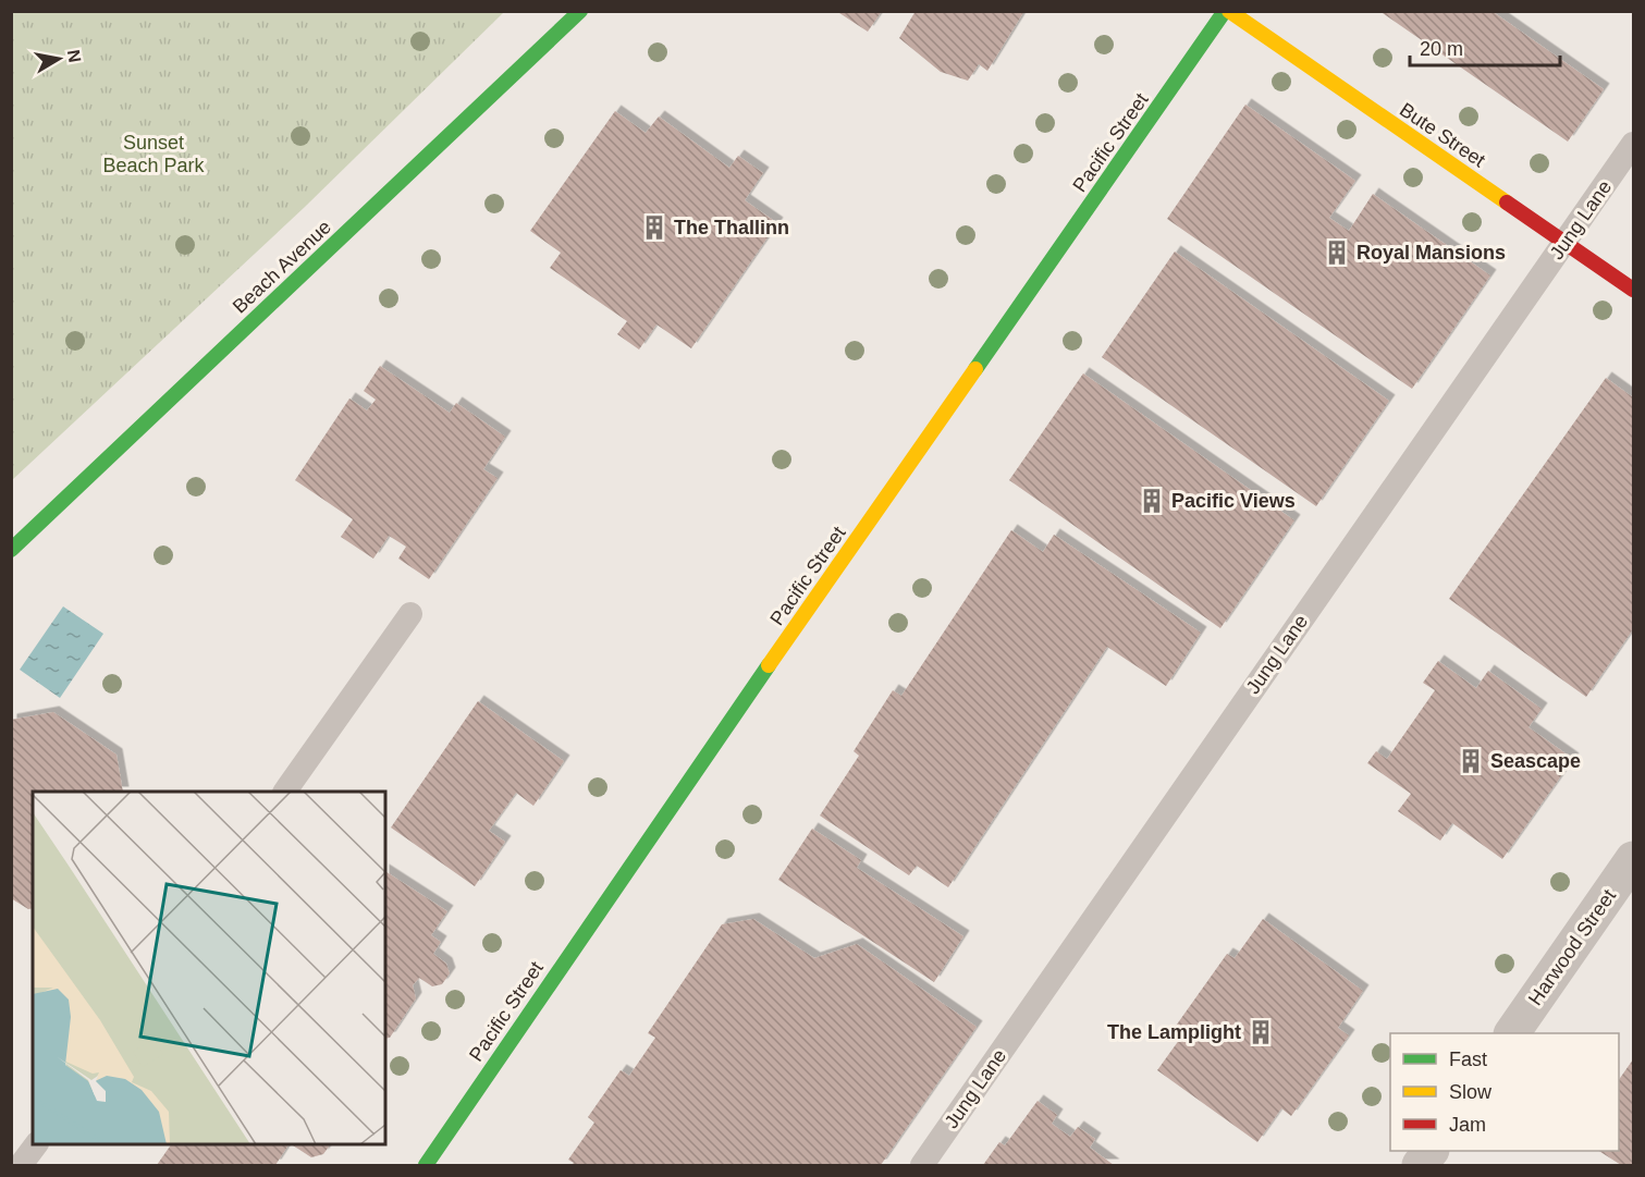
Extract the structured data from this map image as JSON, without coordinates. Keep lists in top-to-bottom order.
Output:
{
  "streets": {
    "street": [
      "Bute Street",
      "Pacific Street",
      "Beach Avenue",
      "Harwood Street"
    ],
    "lane": ["Jung Lane"]
  },
  "crossings": [
    ["Bute Street", "Pacific Street"],
    ["Bute Street", "Jung Lane"]
  ],
  "parks": ["Sunset Beach Park"],
  "places": {
    "building": [
      "The Thallinn",
      "Royal Mansions",
      "Pacific Views",
      "Seascape",
      "The Lamplight"
    ]
  },
  "legend": ["Fast", "Slow", "Jam"],
  "scale_bar": "20 m",
  "north": "right"
}
